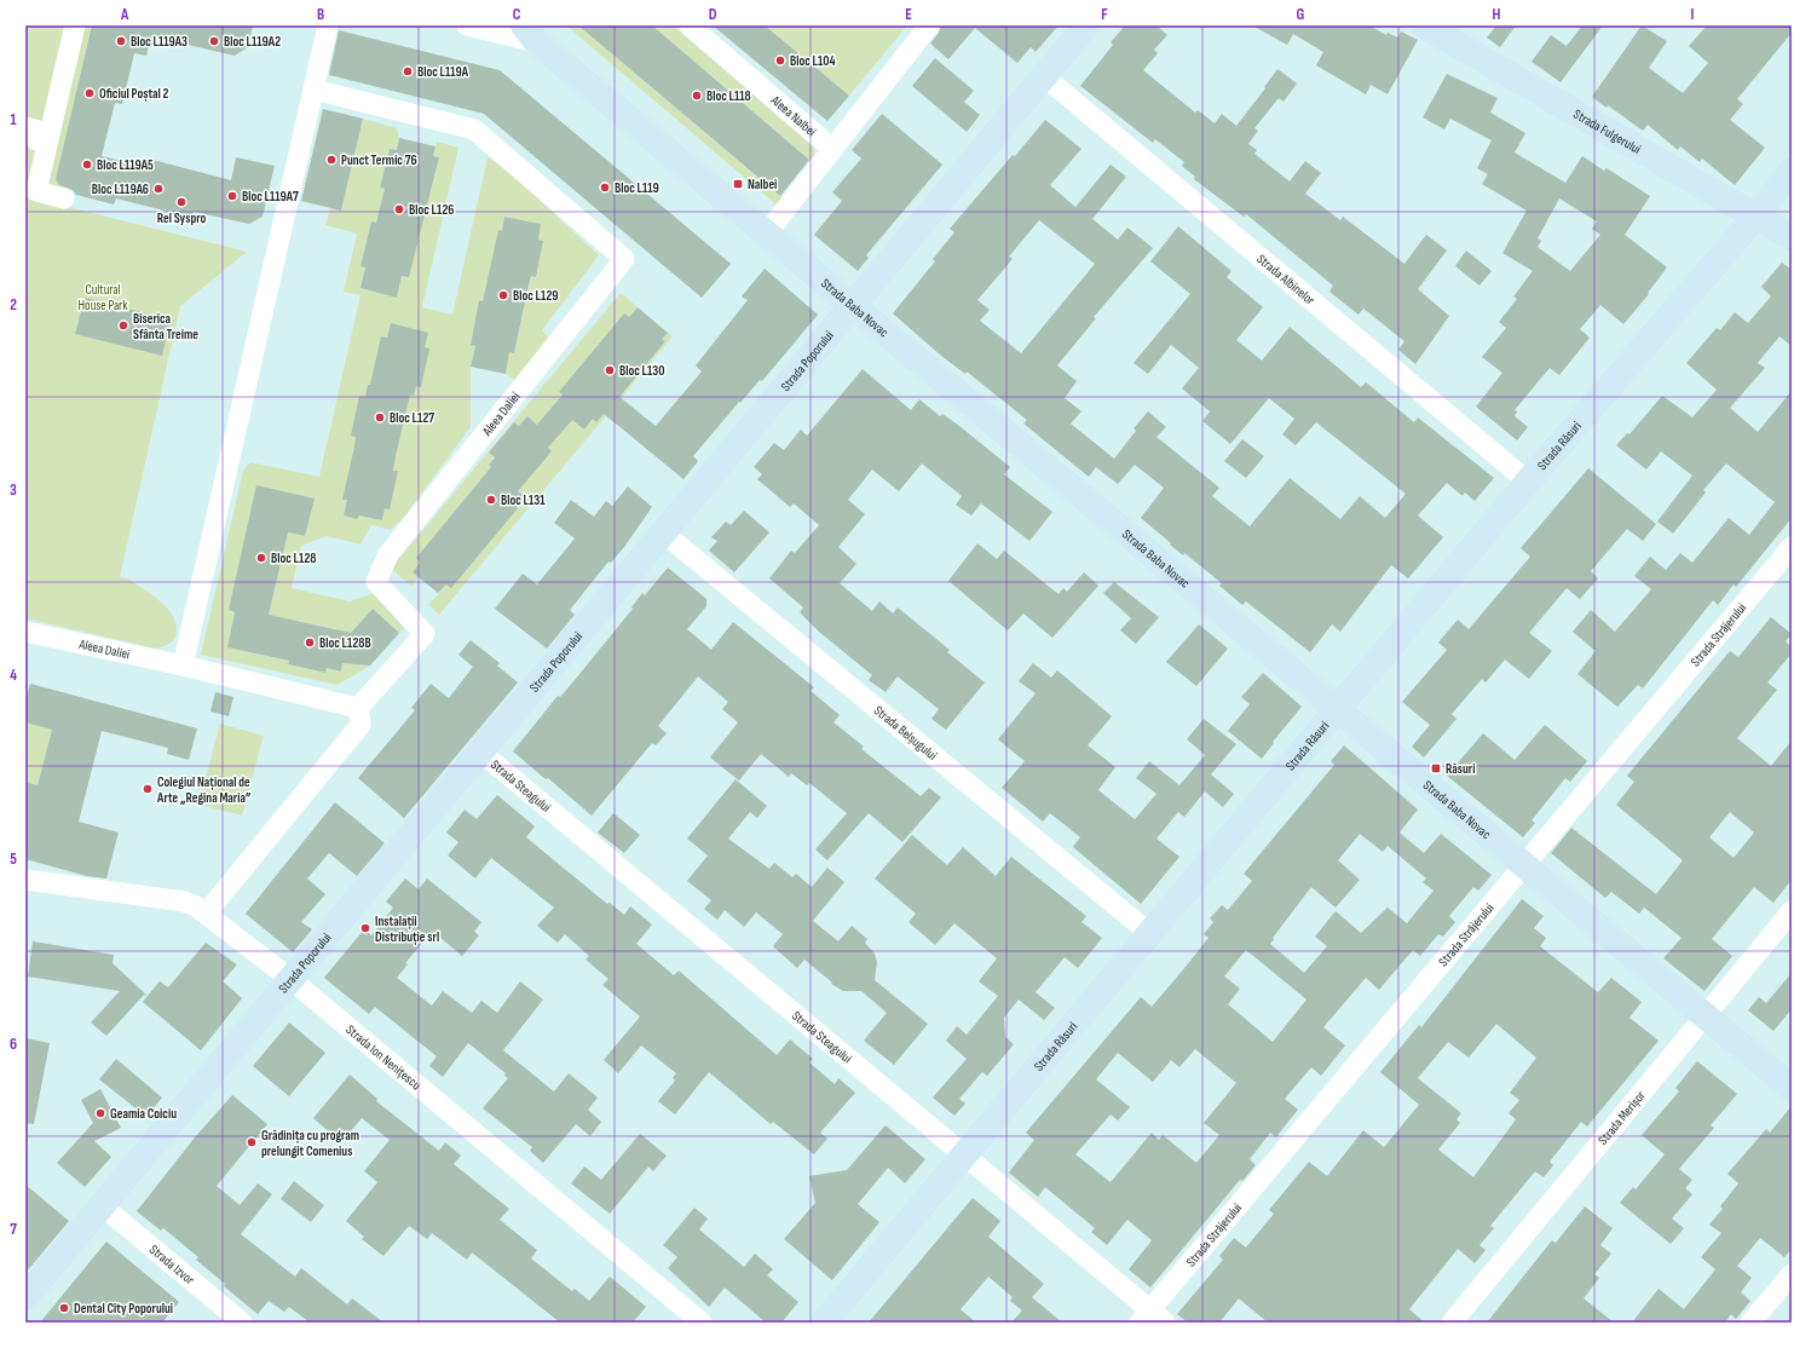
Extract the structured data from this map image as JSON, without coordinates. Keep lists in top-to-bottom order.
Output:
{
  "streets": {
    "street": [
      "Aleea Nalbei",
      "Strada Fulgerului",
      "Strada Albinelor",
      "Strada Baba Novac",
      "Strada Poporului",
      "Aleea Daliei",
      "Strada Răsuri",
      "Strada Străjerului",
      "Strada Belșugului",
      "Strada Steagului",
      "Strada Ion Nenițescu",
      "Strada Merișor",
      "Strada Izvor"
    ]
  },
  "crossings": [
    ["Strada Fulgerului", "Strada Răsuri"],
    ["Strada Albinelor", "Strada Poporului"],
    ["Strada Albinelor", "Strada Răsuri"],
    ["Strada Baba Novac", "Strada Poporului"],
    ["Strada Baba Novac", "Strada Răsuri"],
    ["Strada Baba Novac", "Strada Străjerului"],
    ["Strada Baba Novac", "Strada Merișor"],
    ["Strada Poporului", "Strada Belșugului"],
    ["Strada Poporului", "Strada Steagului"],
    ["Strada Poporului", "Strada Ion Nenițescu"],
    ["Strada Poporului", "Strada Izvor"],
    ["Strada Răsuri", "Strada Belșugului"],
    ["Strada Răsuri", "Strada Steagului"],
    ["Strada Străjerului", "Strada Steagului"]
  ],
  "parks": ["Cultural House Park"],
  "places": {
    "other": [
      "Bloc L119A3",
      "Bloc L119A2",
      "Bloc L104",
      "Bloc L119A",
      "Oficiul Poștal 2",
      "Bloc L118",
      "Punct Termic 76",
      "Bloc L119A5",
      "Bloc L119",
      "Bloc L119A6",
      "Bloc L119A7",
      "Rel Syspro",
      "Bloc L126",
      "Bloc L129",
      "Biserica Sfânta Treime",
      "Bloc L130",
      "Bloc L127",
      "Bloc L131",
      "Bloc L128",
      "Bloc L128B",
      "Colegiul Național de Arte „Regina Maria”",
      "Instalații Distribuție srl",
      "Geamia Coiciu",
      "Grădinița cu program prelungit Comenius",
      "Dental City Poporului"
    ],
    "transit": ["Nalbei", "Răsuri"]
  },
  "grid": {
    "columns": [
      "A",
      "B",
      "C",
      "D",
      "E",
      "F",
      "G",
      "H",
      "I"
    ],
    "rows": [
      "1",
      "2",
      "3",
      "4",
      "5",
      "6",
      "7"
    ]
  }
}
